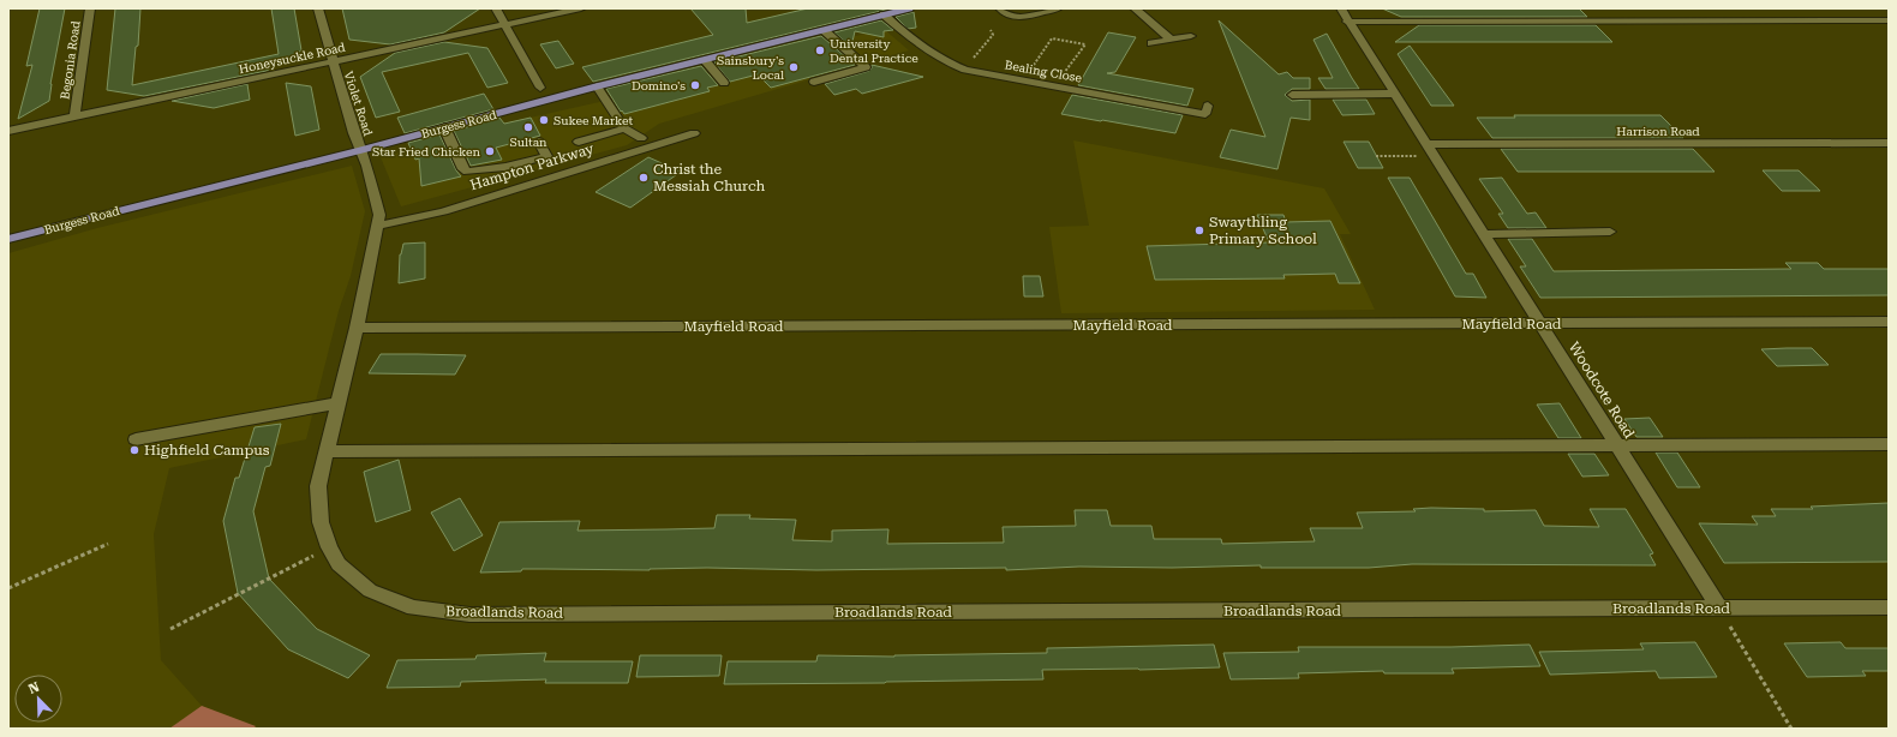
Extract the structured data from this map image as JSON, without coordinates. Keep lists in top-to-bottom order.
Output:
{
  "streets": {
    "main road": ["Burgess Road"],
    "street": [
      "Honeysuckle Road",
      "Begonia Road",
      "Bealing Close",
      "Violet Road",
      "Harrison Road",
      "Hampton Parkway",
      "Mayfield Road",
      "Woodcote Road",
      "Broadlands Road"
    ]
  },
  "crossings": [
    ["Honeysuckle Road", "Begonia Road"],
    ["Honeysuckle Road", "Violet Road"],
    ["Bealing Close", "Burgess Road"],
    ["Violet Road", "Burgess Road"],
    ["Violet Road", "Broadlands Road"],
    ["Burgess Road", "Broadlands Road"],
    ["Harrison Road", "Woodcote Road"],
    ["Hampton Parkway", "Broadlands Road"],
    ["Mayfield Road", "Woodcote Road"],
    ["Mayfield Road", "Broadlands Road"],
    ["Woodcote Road", "Broadlands Road"]
  ],
  "places": [
    "University Dental Practice",
    "Sainsbury's Local",
    "Domino's",
    "Sukee Market",
    "Sultan",
    "Star Fried Chicken",
    "Christ the Messiah Church",
    "Swaythling Primary School",
    "Highfield Campus"
  ],
  "north": "top left"
}
